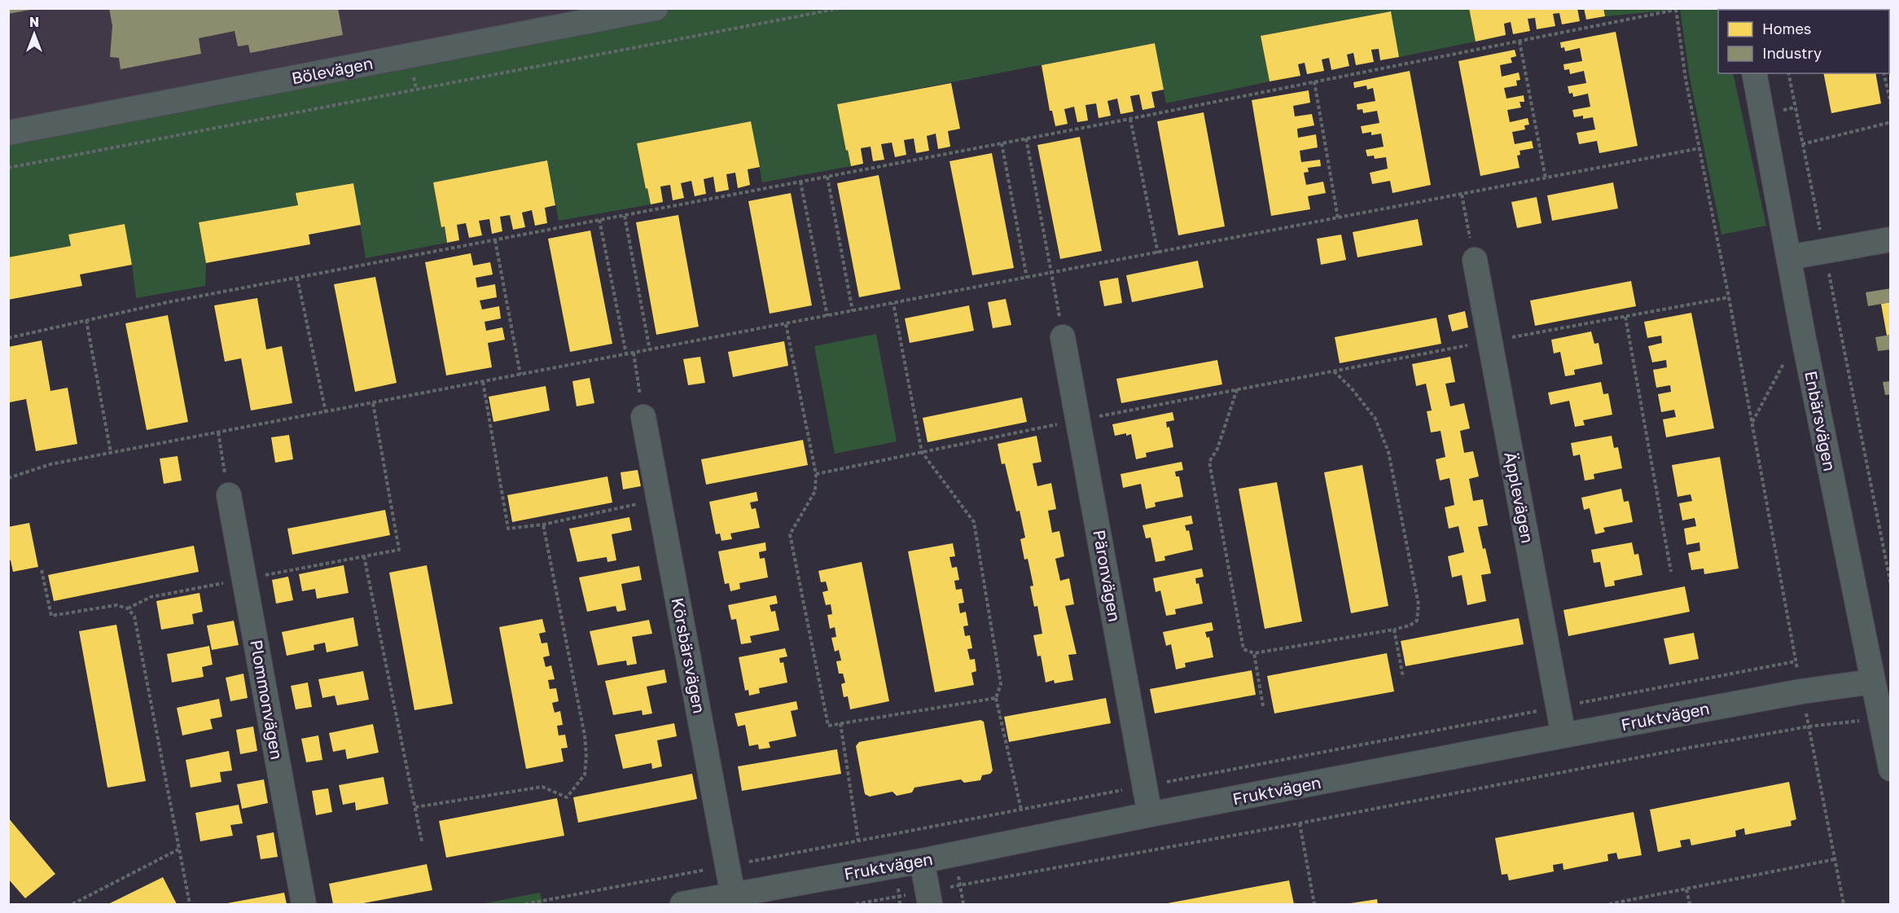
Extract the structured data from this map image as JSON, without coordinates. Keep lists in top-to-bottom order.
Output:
{
  "streets": {
    "street": [
      "Bölevägen",
      "Enbärsvägen",
      "Äpplevägen",
      "Päronvägen",
      "Körsbärsvägen",
      "Plommonvägen",
      "Fruktvägen"
    ]
  },
  "crossings": [
    ["Enbärsvägen", "Fruktvägen"],
    ["Äpplevägen", "Fruktvägen"],
    ["Päronvägen", "Fruktvägen"],
    ["Körsbärsvägen", "Fruktvägen"]
  ],
  "legend": ["Homes", "Industry"],
  "north": "top"
}
